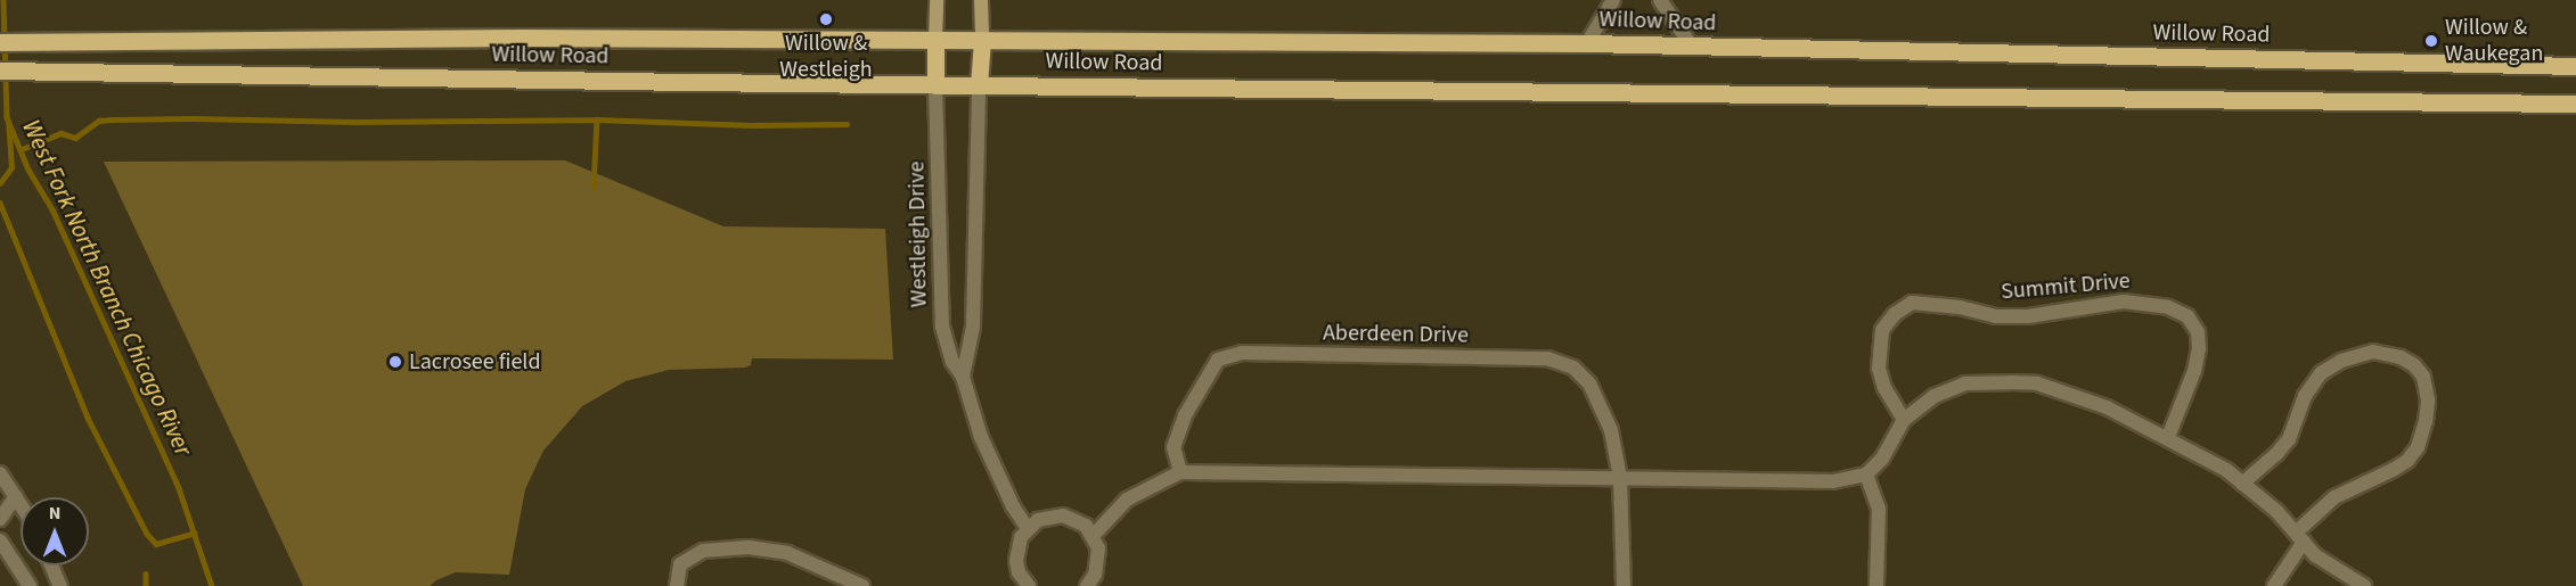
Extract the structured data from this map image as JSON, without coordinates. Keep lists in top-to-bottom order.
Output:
{
  "streets": {
    "main road": ["Willow Road"],
    "street": ["Westleigh Drive", "Summit Drive", "Aberdeen Drive"]
  },
  "crossings": [
    ["Willow Road", "Westleigh Drive"]
  ],
  "water": ["West Fork North Branch Chicago River"],
  "places": ["Willow & Westleigh", "Willow & Waukegan", "Lacrosee field"],
  "north": "top"
}
